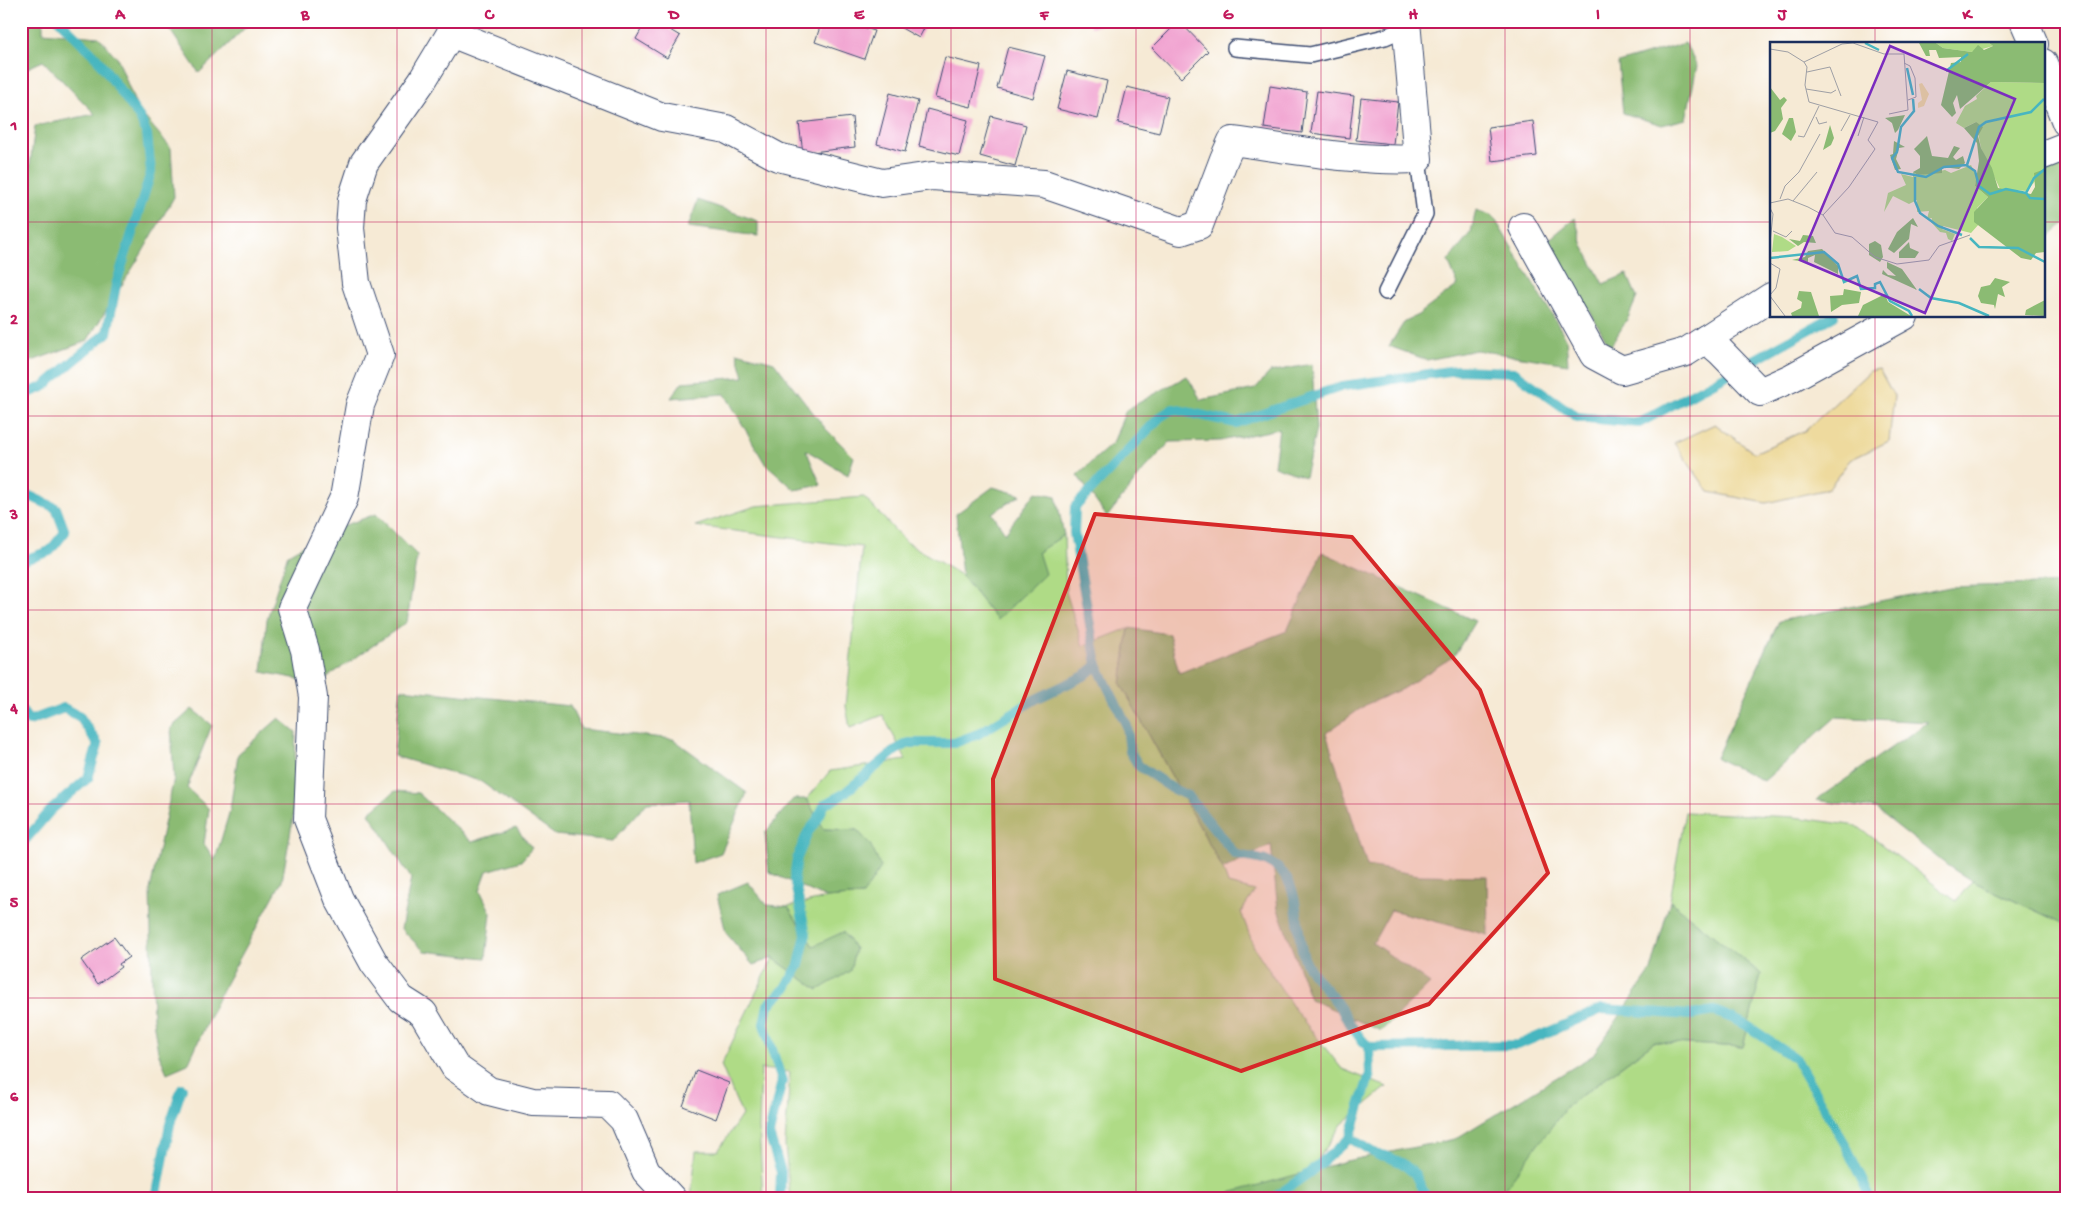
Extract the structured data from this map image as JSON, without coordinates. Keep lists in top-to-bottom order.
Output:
{
  "grid": {
    "columns": [
      "A",
      "B",
      "C",
      "D",
      "E",
      "F",
      "G",
      "H",
      "I",
      "J",
      "K"
    ],
    "rows": [
      "1",
      "2",
      "3",
      "4",
      "5",
      "6"
    ]
  }
}
